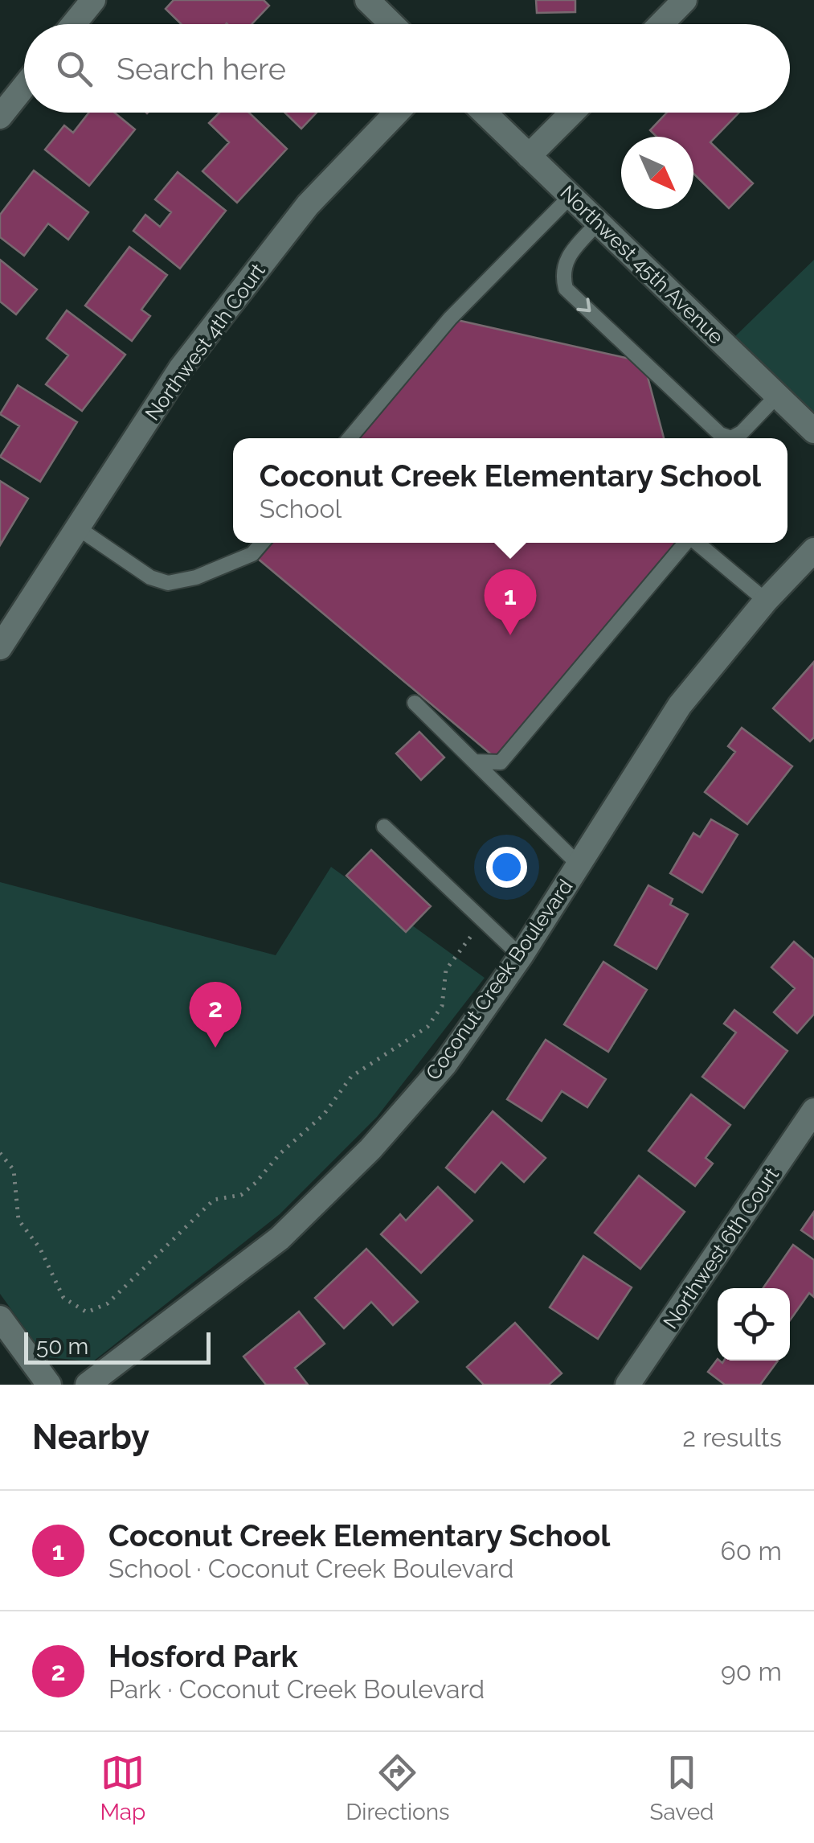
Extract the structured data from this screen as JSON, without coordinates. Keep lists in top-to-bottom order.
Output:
{
  "streets": {
    "street": [
      "Northwest 45th Avenue",
      "Northwest 4th Court",
      "Coconut Creek Boulevard",
      "Northwest 6th Court"
    ]
  },
  "scale_bar": "50 m",
  "north": "bottom right",
  "page": {
    "search": "Search here",
    "popup": ["Coconut Creek Elementary School", "School"],
    "pins": ["1", "2"],
    "scale": "50 m",
    "heading": ["Nearby", "2 results"],
    "list": [
      {
        "mark": "1",
        "name": "Coconut Creek Elementary School",
        "note": "School · Coconut Creek Boulevard",
        "value": "60 m"
      },
      {
        "mark": "2",
        "name": "Hosford Park",
        "note": "Park · Coconut Creek Boulevard",
        "value": "90 m"
      }
    ],
    "nav": ["Map", "Directions", "Saved"]
  }
}
